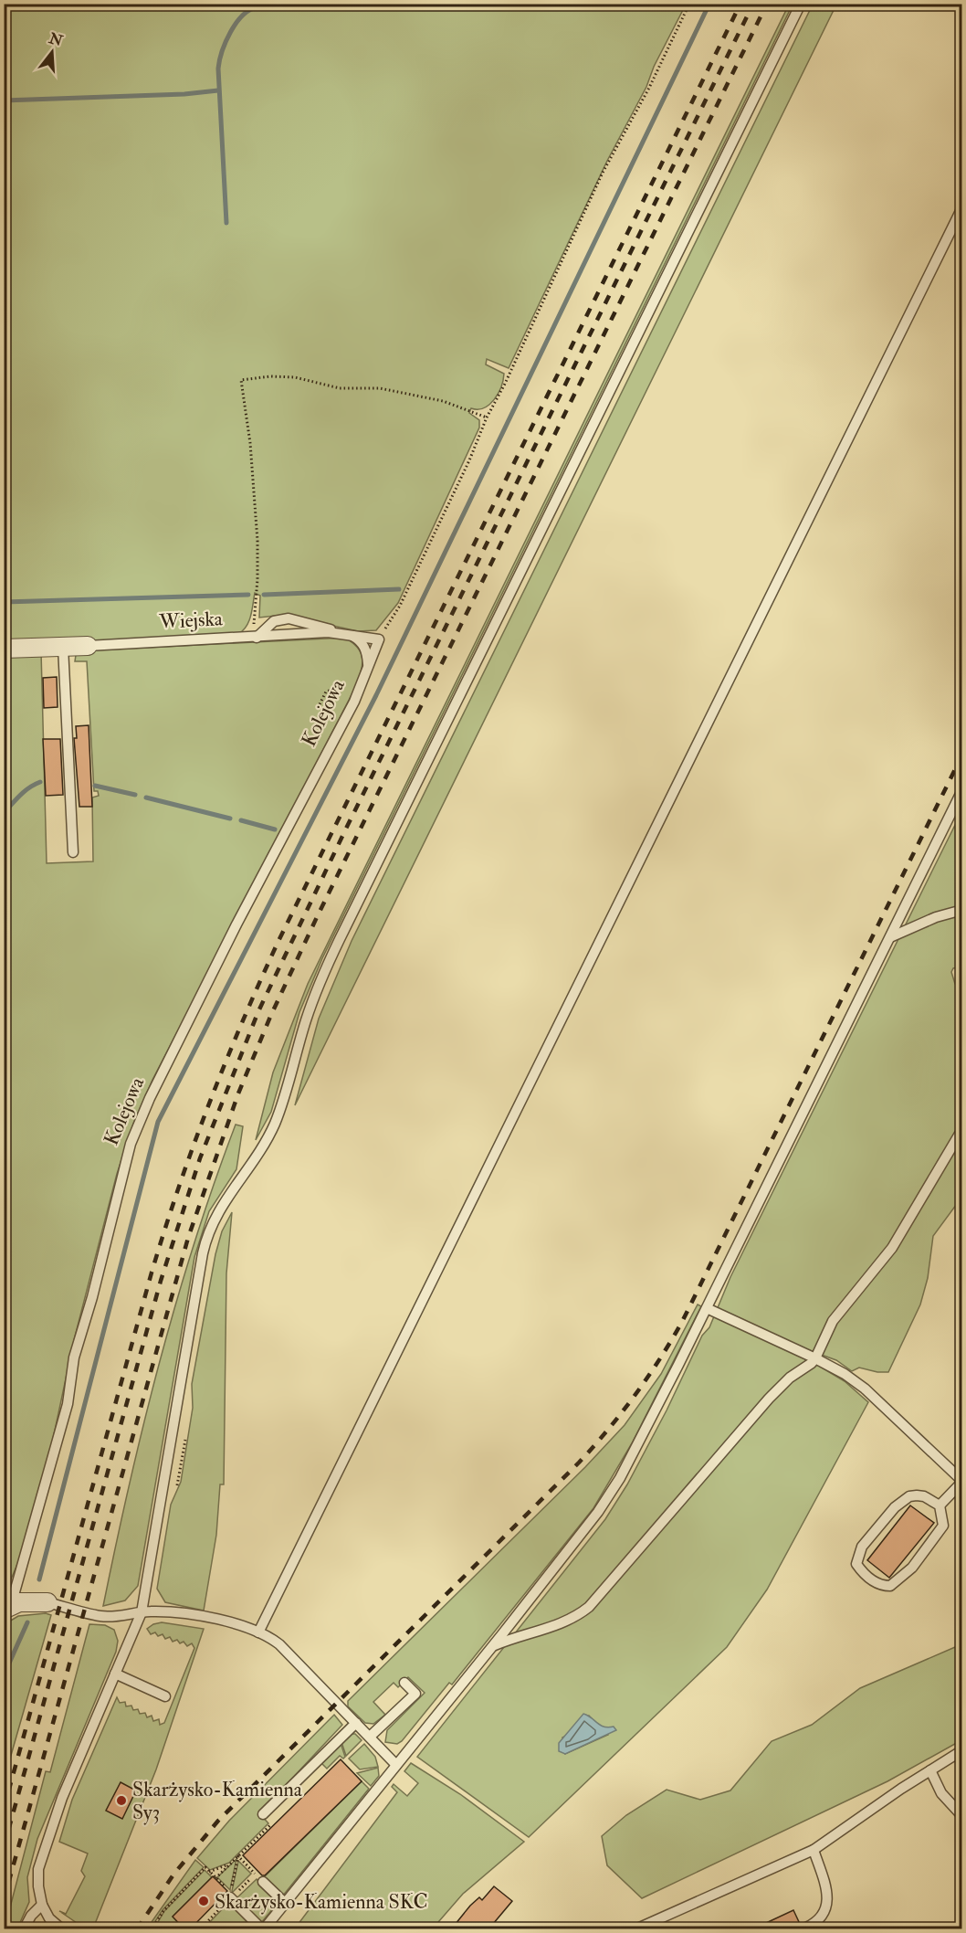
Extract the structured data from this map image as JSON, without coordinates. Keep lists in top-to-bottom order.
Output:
{
  "streets": {
    "street": ["Wiejska", "Kolejowa"]
  },
  "crossings": [
    ["Wiejska", "Kolejowa"]
  ],
  "places": ["Skarżysko-Kamienna Sy3", "Skarżysko-Kamienna SKC"],
  "north": "top"
}
